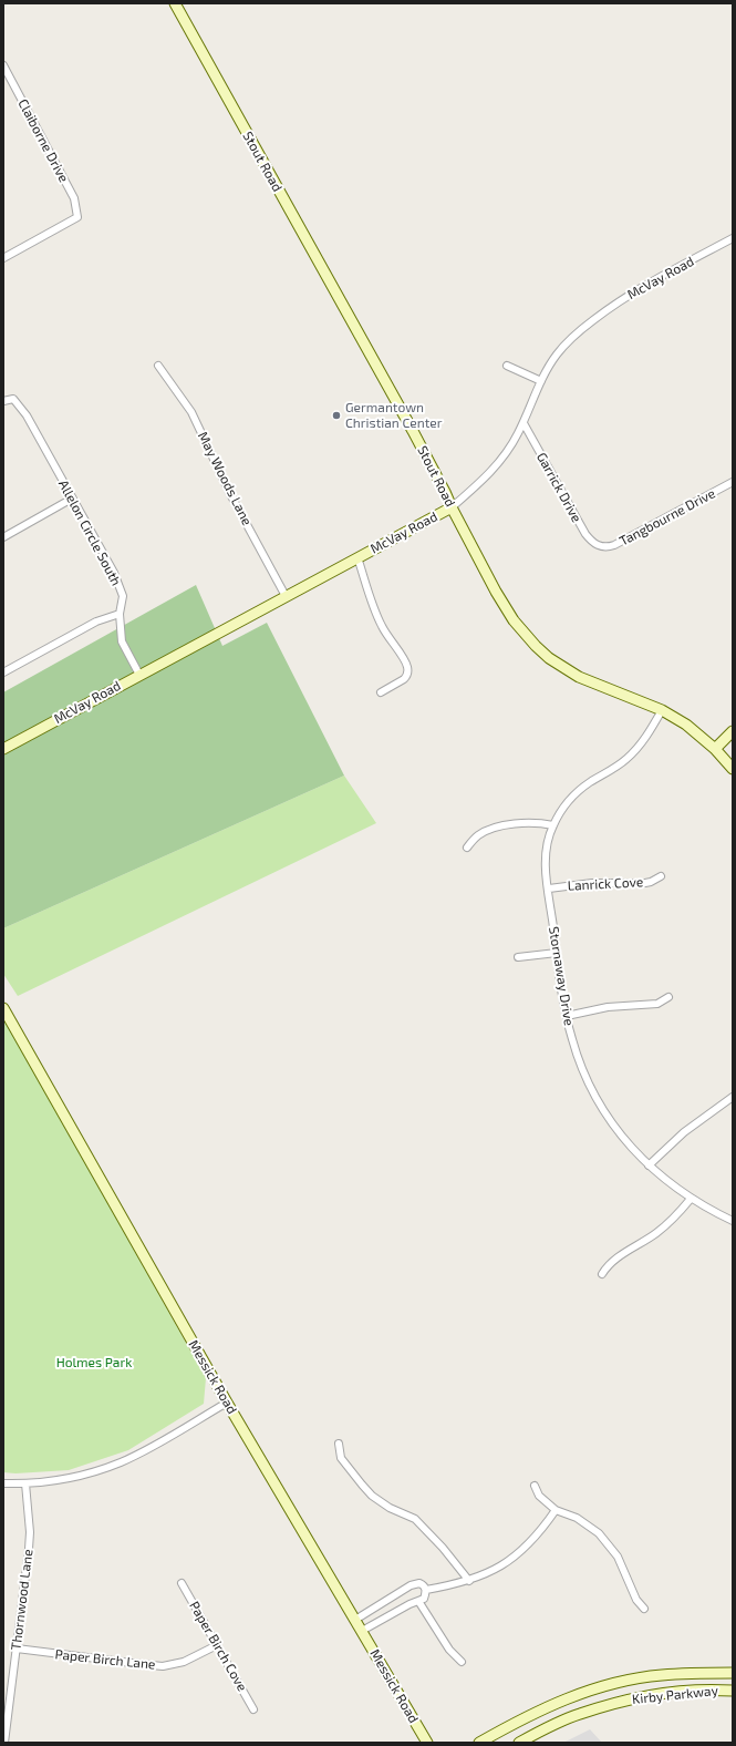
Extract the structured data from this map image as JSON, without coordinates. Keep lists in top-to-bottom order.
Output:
{
  "streets": {
    "street": [
      "Claiborne Drive",
      "Stout Road",
      "McVay Road",
      "May Woods Lane",
      "Garrick Drive",
      "Tangbourne Drive",
      "Allelon Circle South",
      "Lanrick Cove",
      "Stornaway Drive",
      "Messick Road",
      "Thornwood Lane",
      "Paper Birch Cove",
      "Paper Birch Lane",
      "Kirby Parkway"
    ]
  },
  "crossings": [
    ["Stout Road", "McVay Road"],
    ["Stout Road", "Stornaway Drive"],
    ["McVay Road", "May Woods Lane"],
    ["McVay Road", "Garrick Drive"],
    ["McVay Road", "Allelon Circle South"],
    ["Garrick Drive", "Tangbourne Drive"],
    ["Lanrick Cove", "Stornaway Drive"],
    ["Thornwood Lane", "Paper Birch Lane"],
    ["Paper Birch Cove", "Paper Birch Lane"]
  ],
  "parks": ["Holmes Park"],
  "places": ["Germantown Christian Center"]
}
